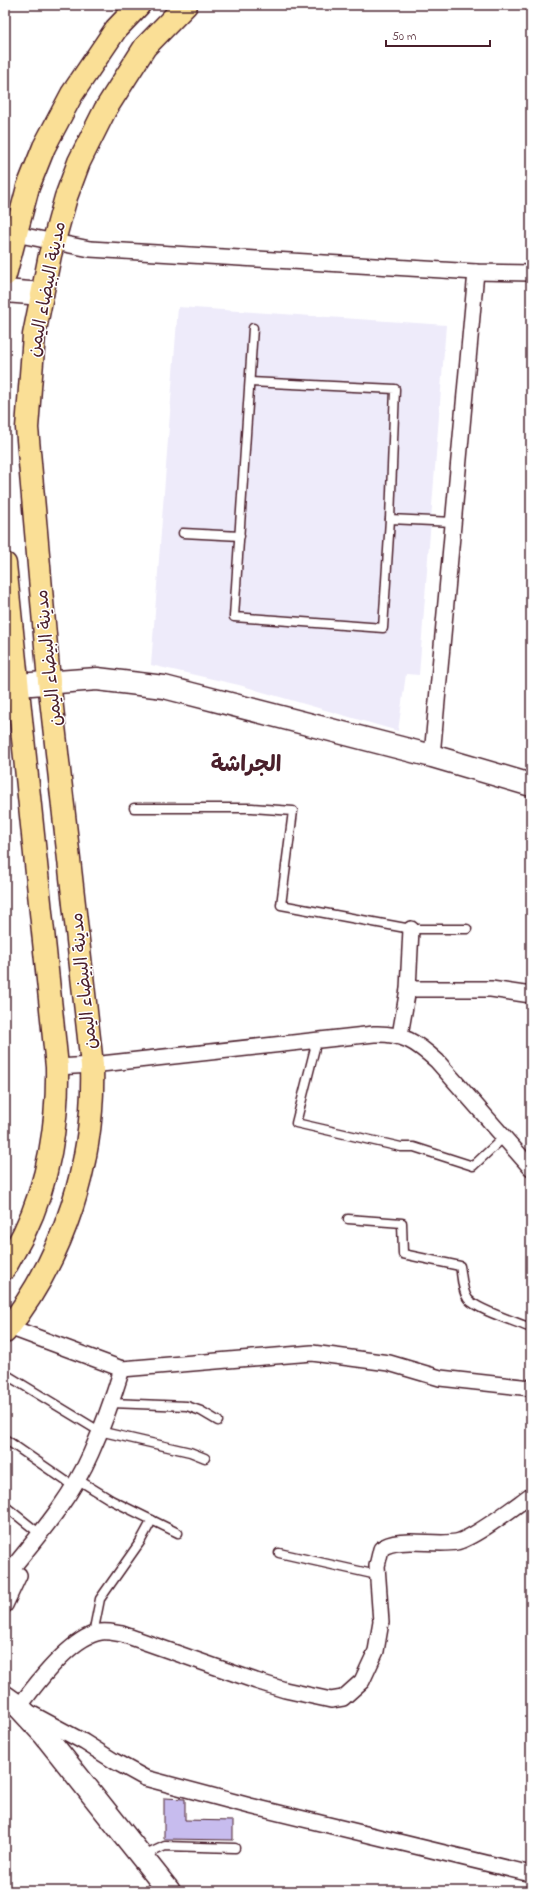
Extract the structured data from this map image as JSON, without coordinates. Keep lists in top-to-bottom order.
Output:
{
  "streets": {
    "main road": ["مدينة البيضاء اليمن"]
  },
  "districts": ["الجراشة"],
  "scale_bar": "50 m"
}
